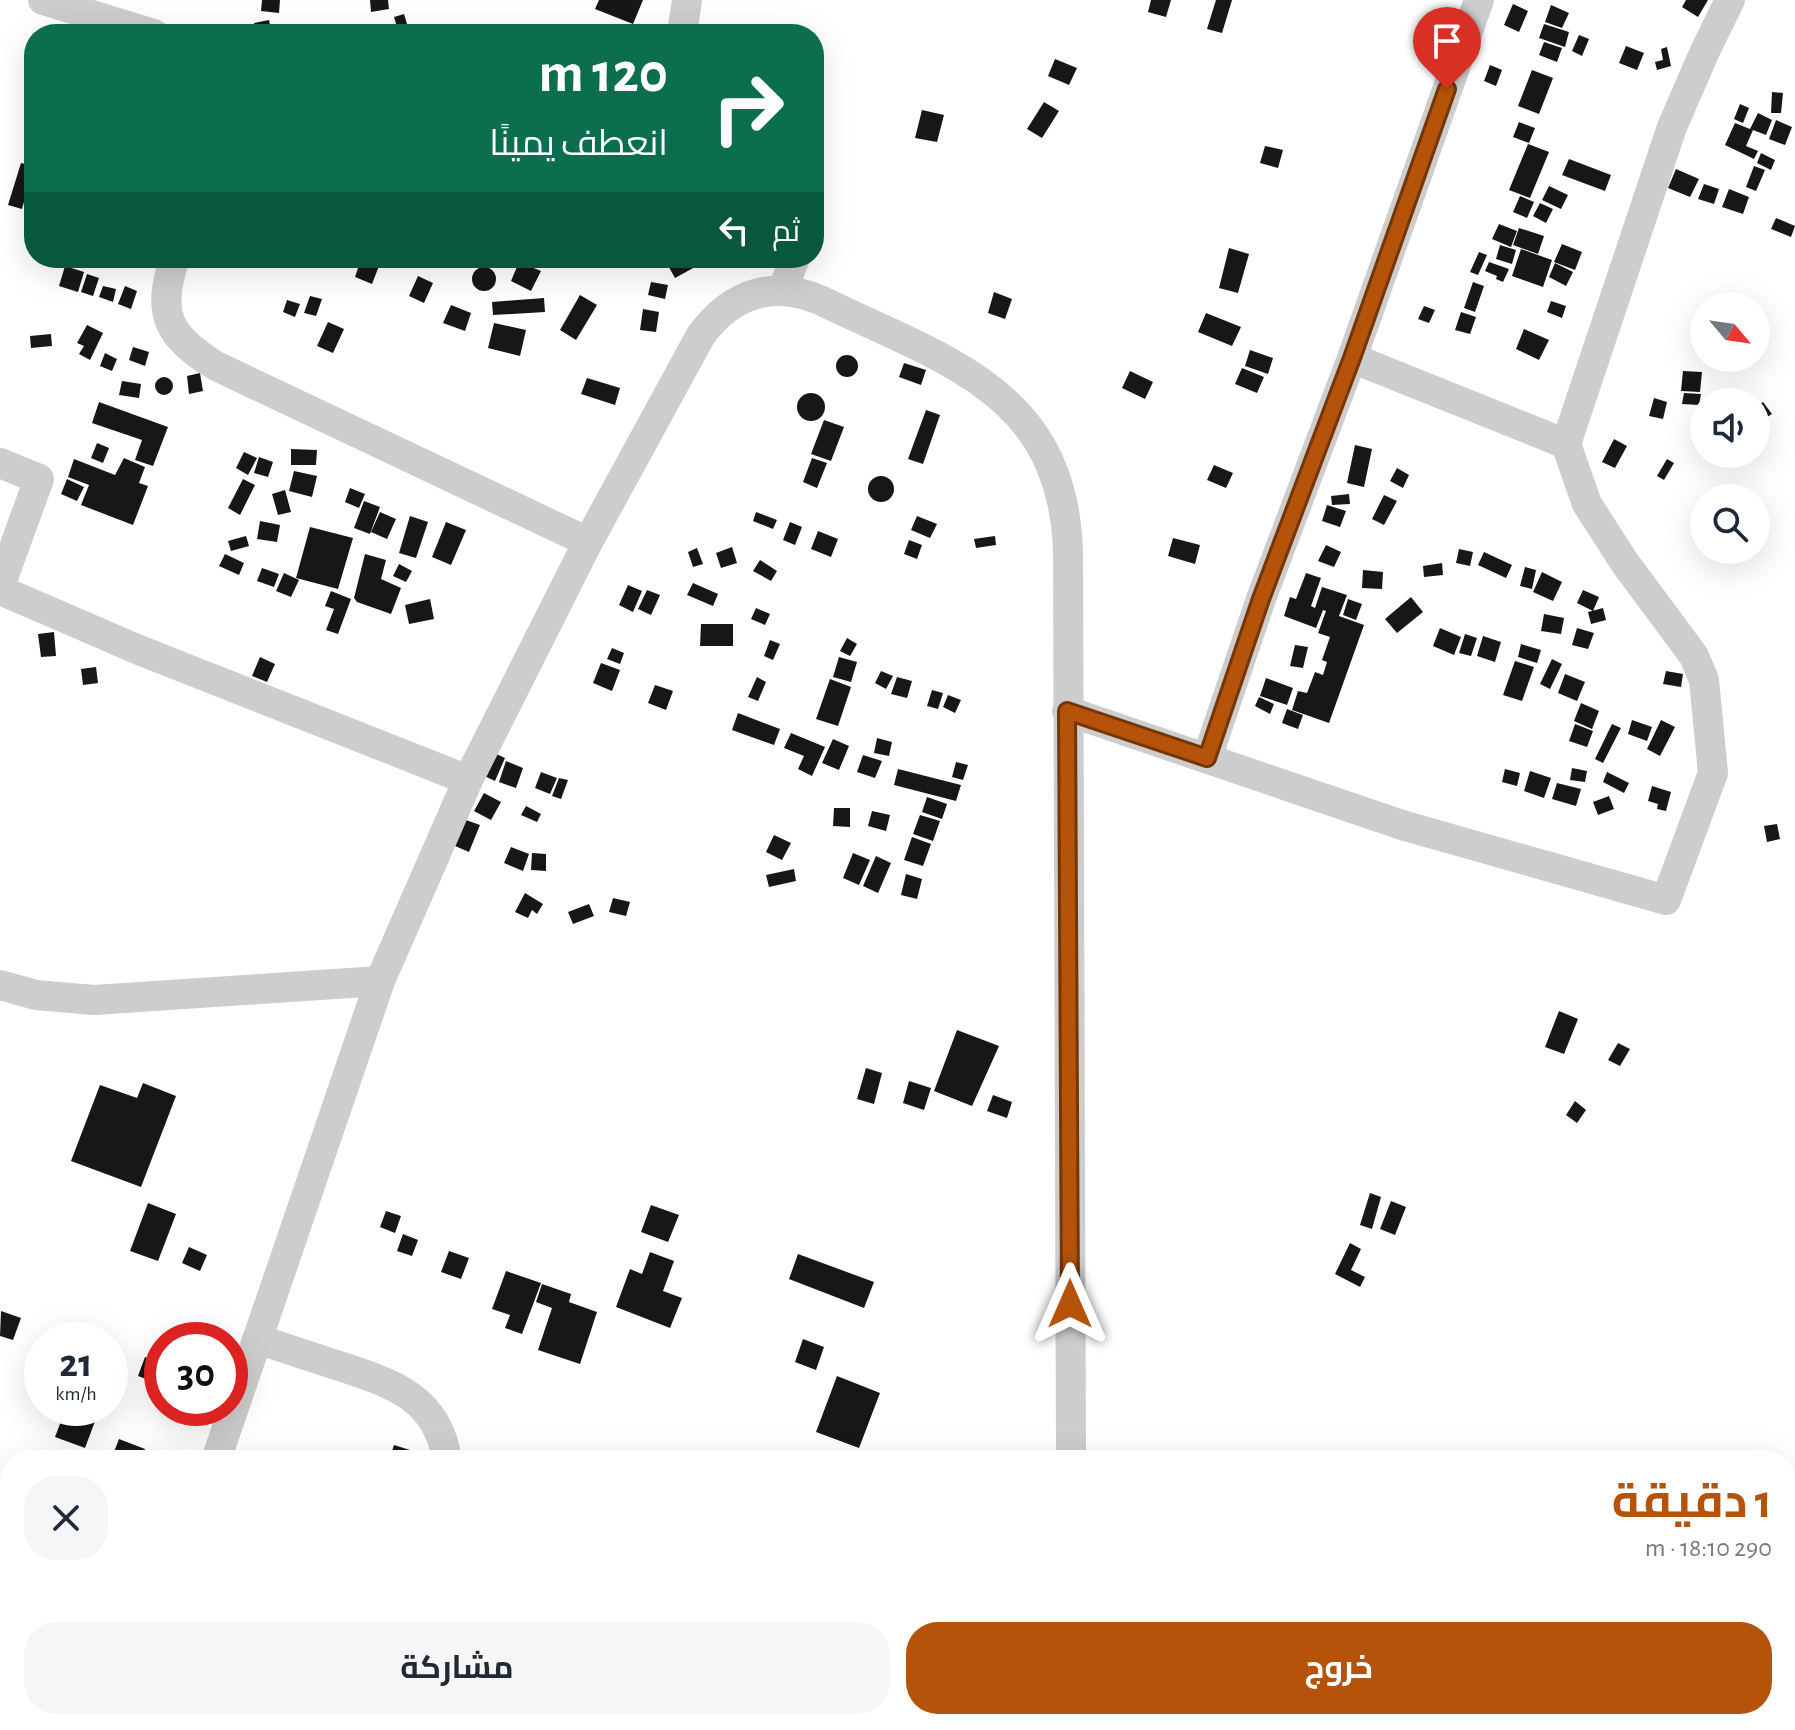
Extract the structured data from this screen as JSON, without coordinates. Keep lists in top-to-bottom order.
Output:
{
  "north": "bottom right",
  "page": {
    "turn": ["120 m", "انعطف يمينًا"],
    "then": "ثم",
    "speed": "21 km/h",
    "limit": "30",
    "heading": ["1 دقيقة", "290 m · 18:10"],
    "buttons": ["خروج", "مشاركة"]
  }
}
